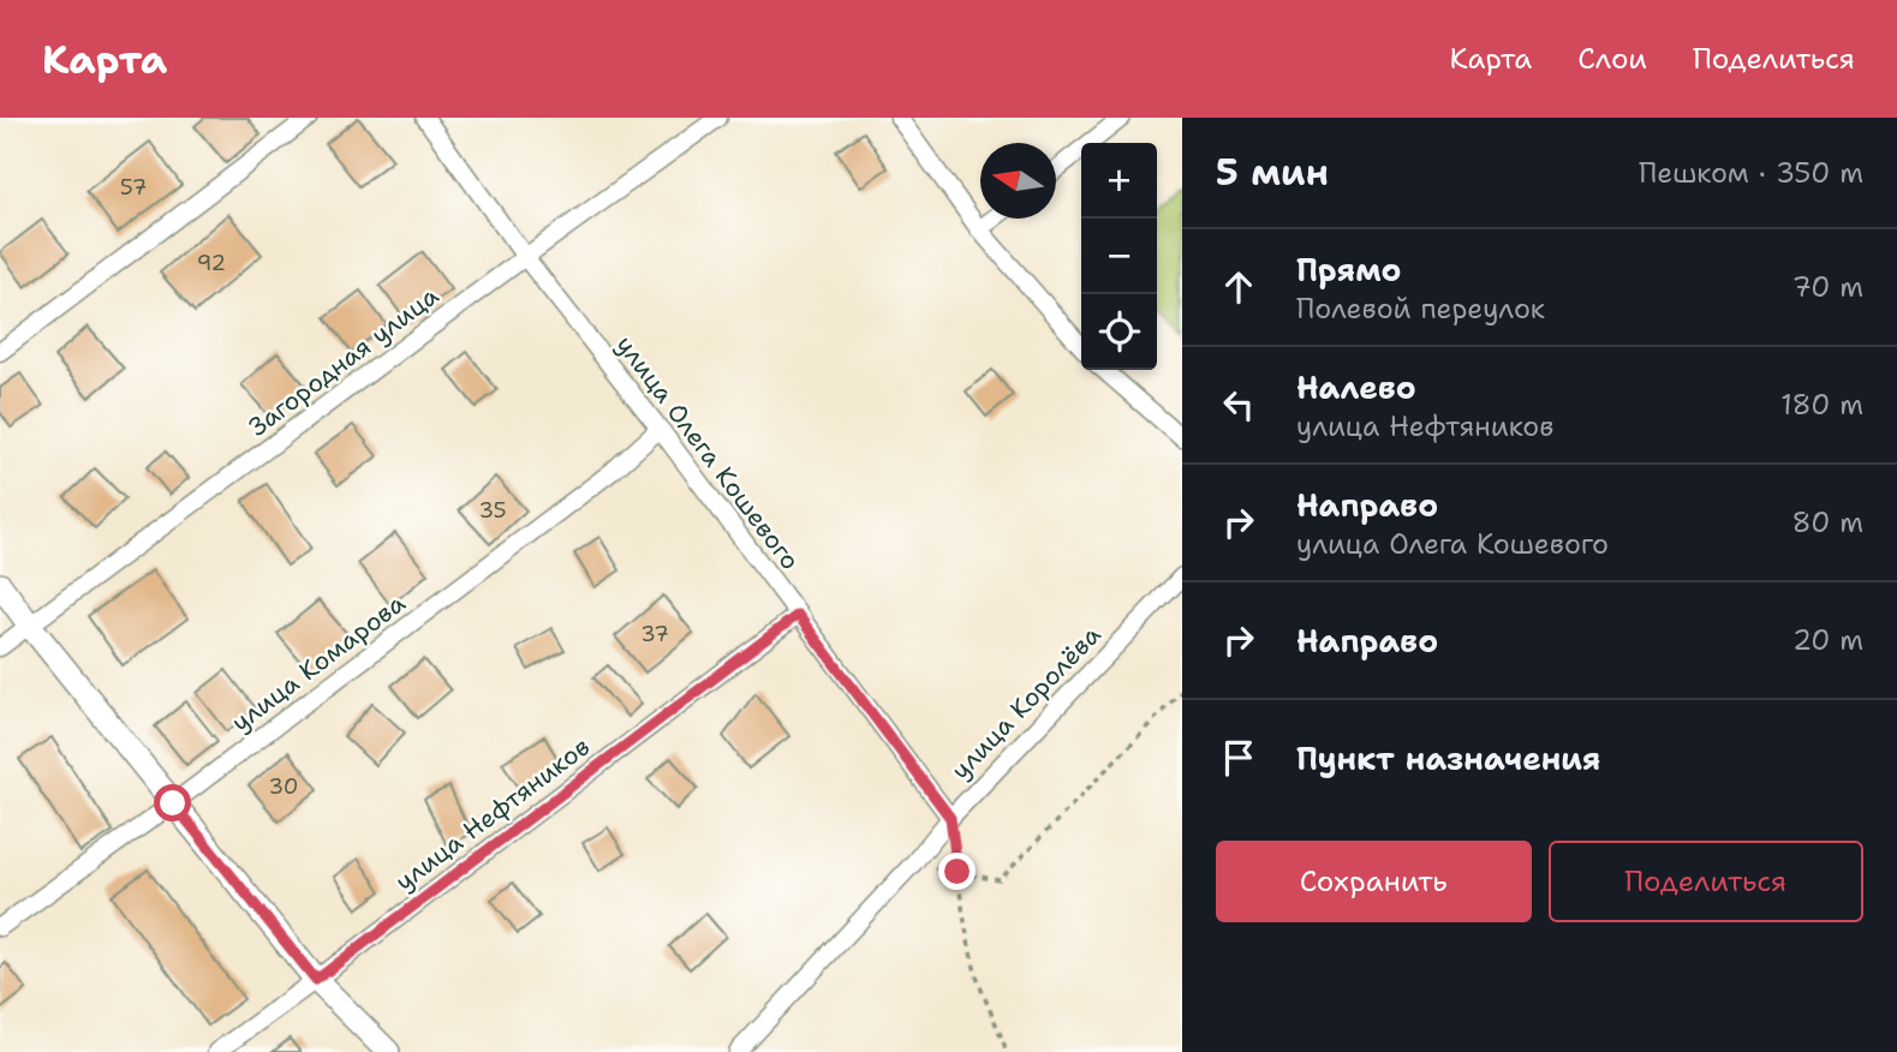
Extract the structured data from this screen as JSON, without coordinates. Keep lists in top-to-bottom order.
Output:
{
  "streets": {
    "street": [
      "Загородная улица",
      "улица Олега Кошевого",
      "улица Комарова",
      "улица Королёва",
      "улица Нефтяников"
    ]
  },
  "crossings": [
    ["Загородная улица", "улица Олега Кошевого"],
    ["улица Олега Кошевого", "улица Комарова"],
    ["улица Олега Кошевого", "улица Королёва"],
    ["улица Олега Кошевого", "улица Нефтяников"]
  ],
  "house_numbers": [
    "57",
    "92",
    "35",
    "37",
    "30"
  ],
  "north": "left",
  "page": {
    "header": "Карта",
    "nav": ["Карта", "Слои", "Поделиться"],
    "heading": ["5 мин", "Пешком · 350 m"],
    "map_buttons": ["+", "−"],
    "list": [
      ["Прямо", "Полевой переулок", "70 m"],
      ["Налево", "улица Нефтяников", "180 m"],
      ["Направо", "улица Олега Кошевого", "80 m"],
      ["Направо", "20 m"],
      "Пункт назначения"
    ],
    "buttons": ["Сохранить", "Поделиться"]
  }
}
